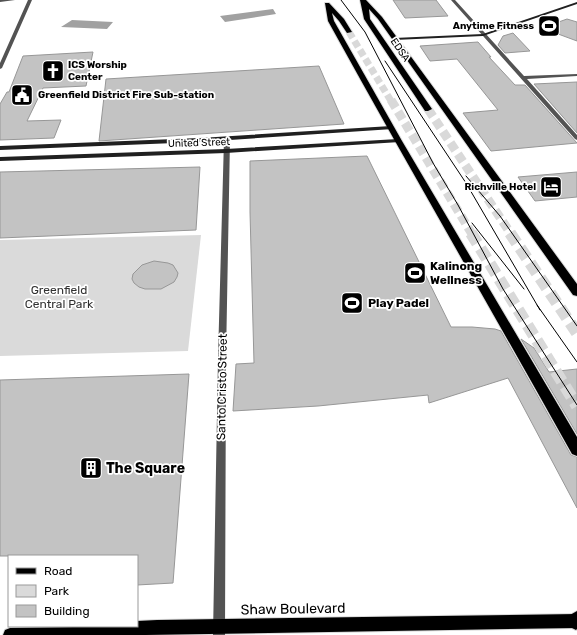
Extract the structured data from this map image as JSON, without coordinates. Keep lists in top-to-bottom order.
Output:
{
  "streets": {
    "highway": ["EDSA"],
    "main road": ["Shaw Boulevard"],
    "street": ["United Street", "Santo Cristo Street"]
  },
  "crossings": [
    ["United Street", "Santo Cristo Street"],
    ["Santo Cristo Street", "Shaw Boulevard"]
  ],
  "parks": ["Greenfield Central Park"],
  "places": {
    "sports": ["Anytime Fitness", "Kalinong Wellness", "Play Padel"],
    "church": ["ICS Worship Center"],
    "public building": ["Greenfield District Fire Sub-station"],
    "hotel": ["Richville Hotel"],
    "building": ["The Square"]
  },
  "legend": ["Road", "Park", "Building"]
}
